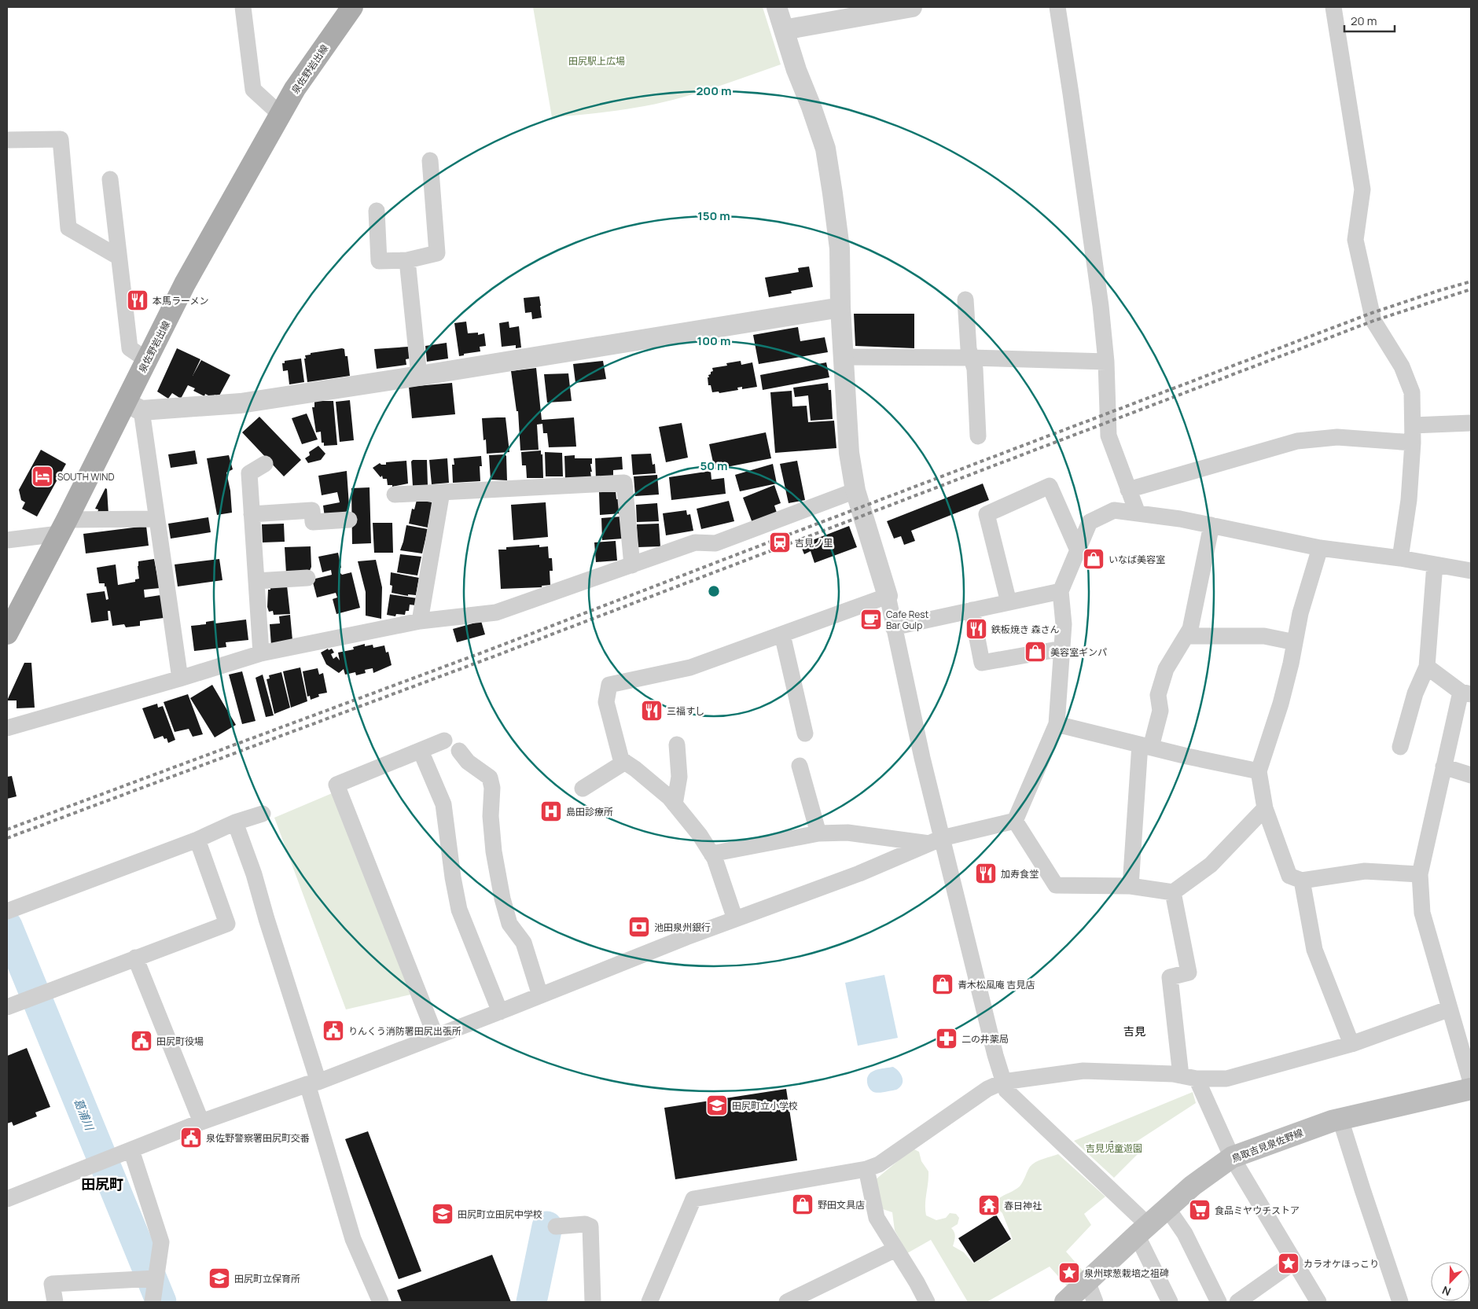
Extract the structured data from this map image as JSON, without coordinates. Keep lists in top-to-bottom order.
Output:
{
  "streets": {
    "main road": ["泉佐野岩出線", "鳥取吉見泉佐野線"]
  },
  "districts": ["吉見", "田尻町"],
  "water": ["葛浦川"],
  "parks": ["田尻駅上広場", "吉見児童遊園"],
  "places": {
    "restaurant": [
      "本馬ラーメン",
      "鉄板焼き 森さん",
      "三福すし",
      "加寿食堂"
    ],
    "hotel": ["SOUTH WIND"],
    "station": ["吉見ノ里"],
    "shop": [
      "いなば美容室",
      "美容室ギンパ",
      "青木松風庵 吉見店",
      "野田文具店"
    ],
    "cafe": ["Cafe Rest Bar Gulp"],
    "hospital": ["島田診療所"],
    "bank": ["池田泉州銀行"],
    "public building": ["りんくう消防署田尻出張所", "田尻町役場", "泉佐野警察署田尻町交番"],
    "pharmacy": ["二の井薬局"],
    "school or university": ["田尻町立小学校", "田尻町立田尻中学校", "田尻町立保育所"],
    "temple": ["春日神社"],
    "supermarket": ["食品ミヤウチストア"],
    "place": ["カラオケほっこり", "泉州球葱栽培之祖碑"]
  },
  "scale_bar": "20 m",
  "north": "bottom left",
  "rings": [
    "200 m",
    "150 m",
    "100 m",
    "50 m"
  ]
}
